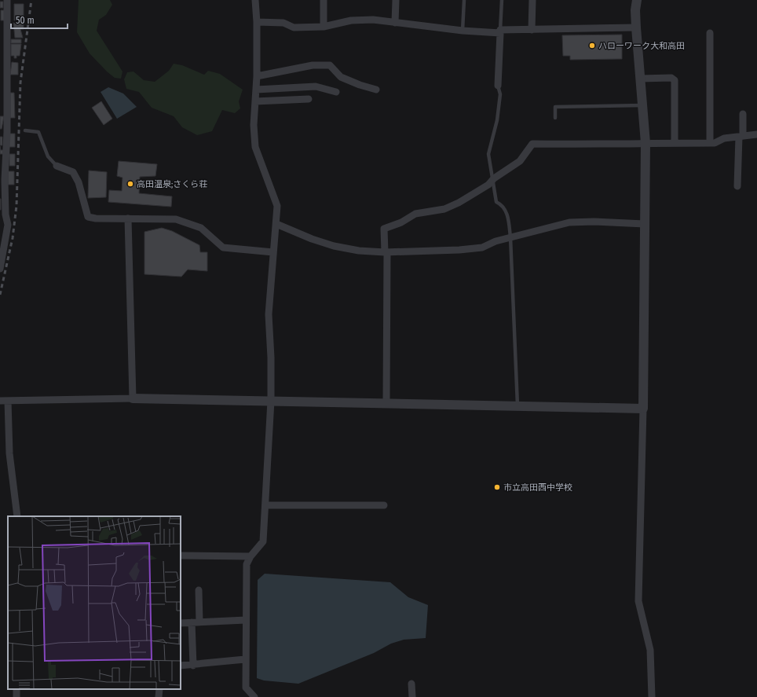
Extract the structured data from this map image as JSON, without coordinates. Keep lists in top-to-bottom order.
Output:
{
  "places": ["ハローワーク大和高田", "高田温泉;さくら荘", "市立高田西中学校"],
  "scale_bar": "50 m"
}
